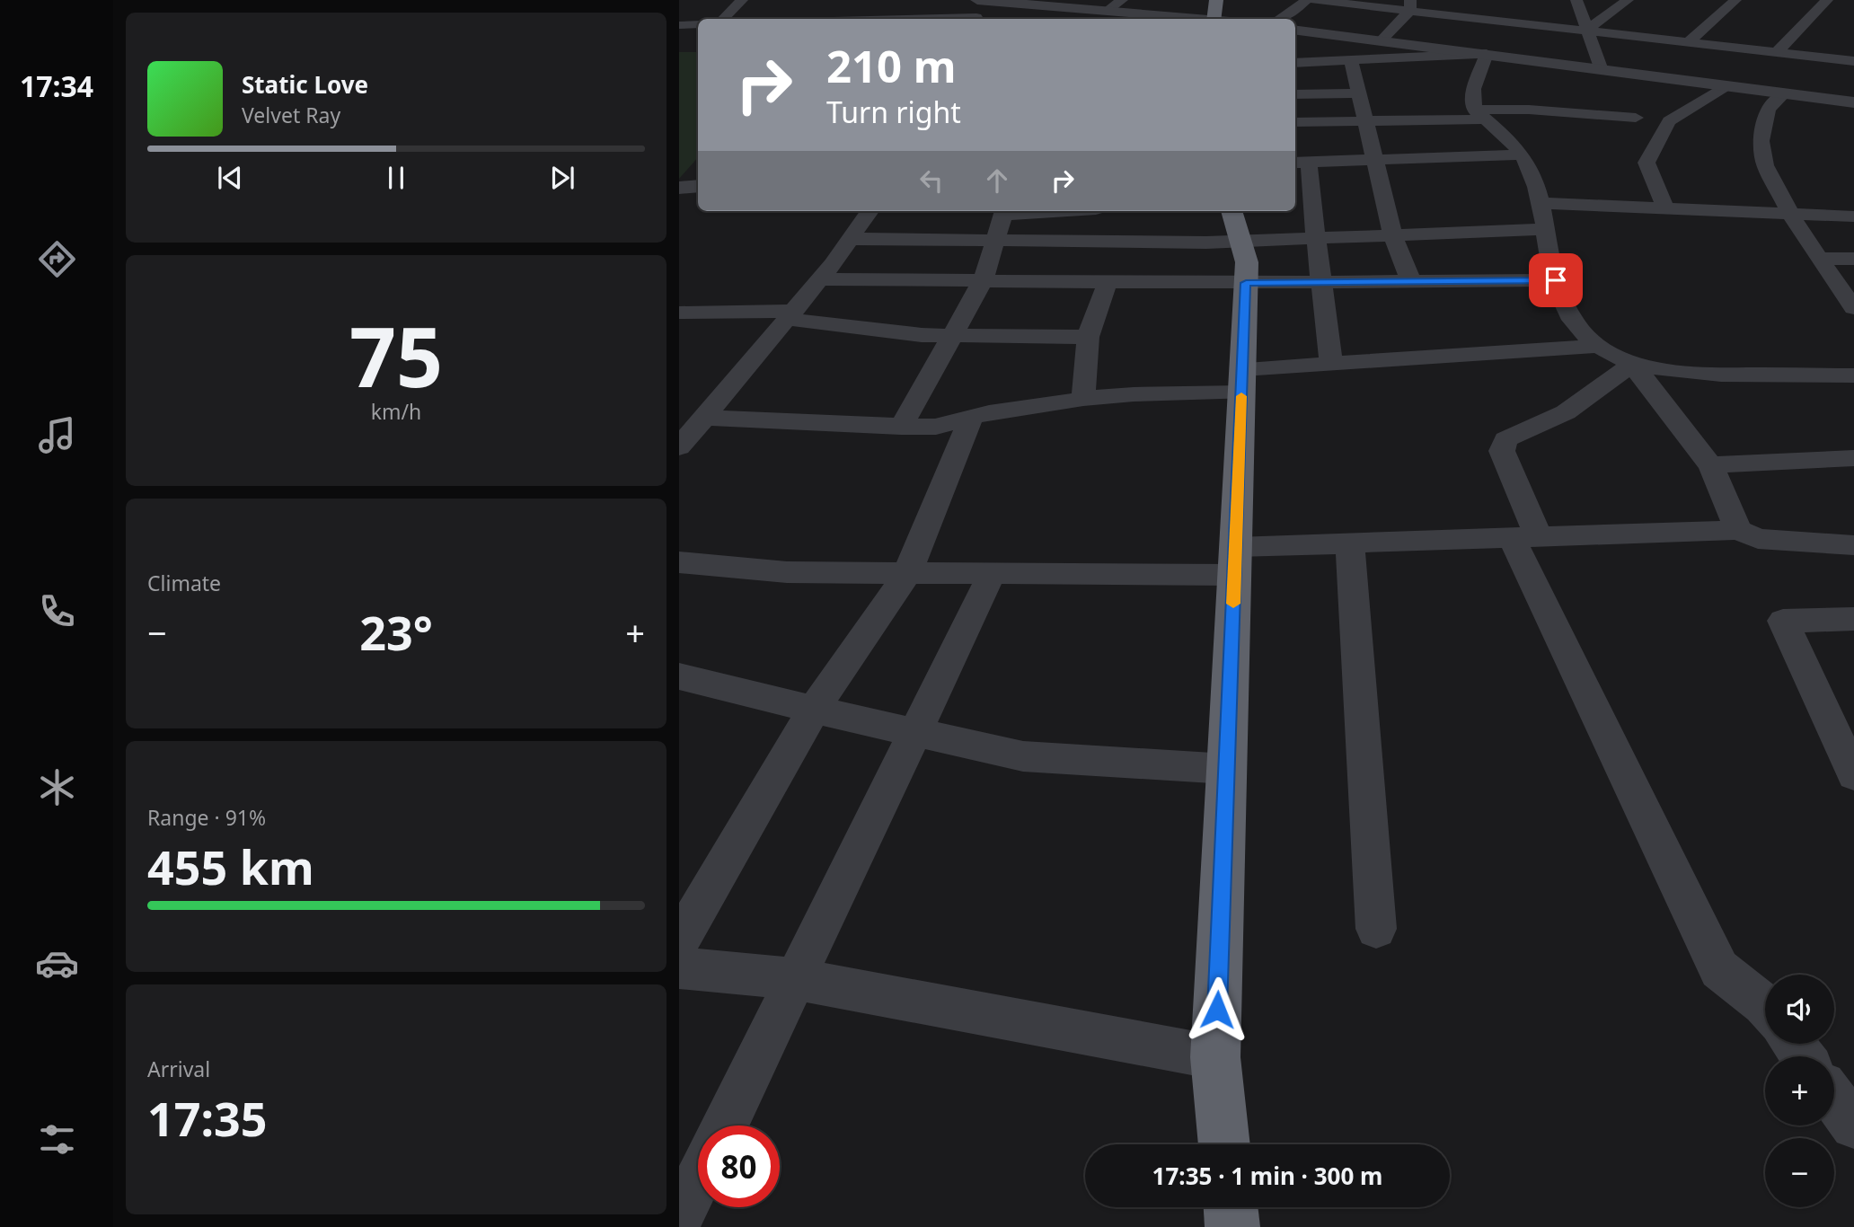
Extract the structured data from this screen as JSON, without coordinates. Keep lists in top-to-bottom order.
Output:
{
  "page": {
    "tabs": "17:34",
    "turn": ["210 m", "Turn right"],
    "song": ["Static Love", "Velvet Ray"],
    "tile": [
      ["75", "km/h"],
      "Climate",
      ["Range · 91%", "455 km"],
      ["Arrival", "17:35"]
    ],
    "heat": ["−", "23°", "+"],
    "map_buttons": ["+", "−"],
    "limit": "80",
    "trip": "17:35 · 1 min · 300 m"
  }
}
